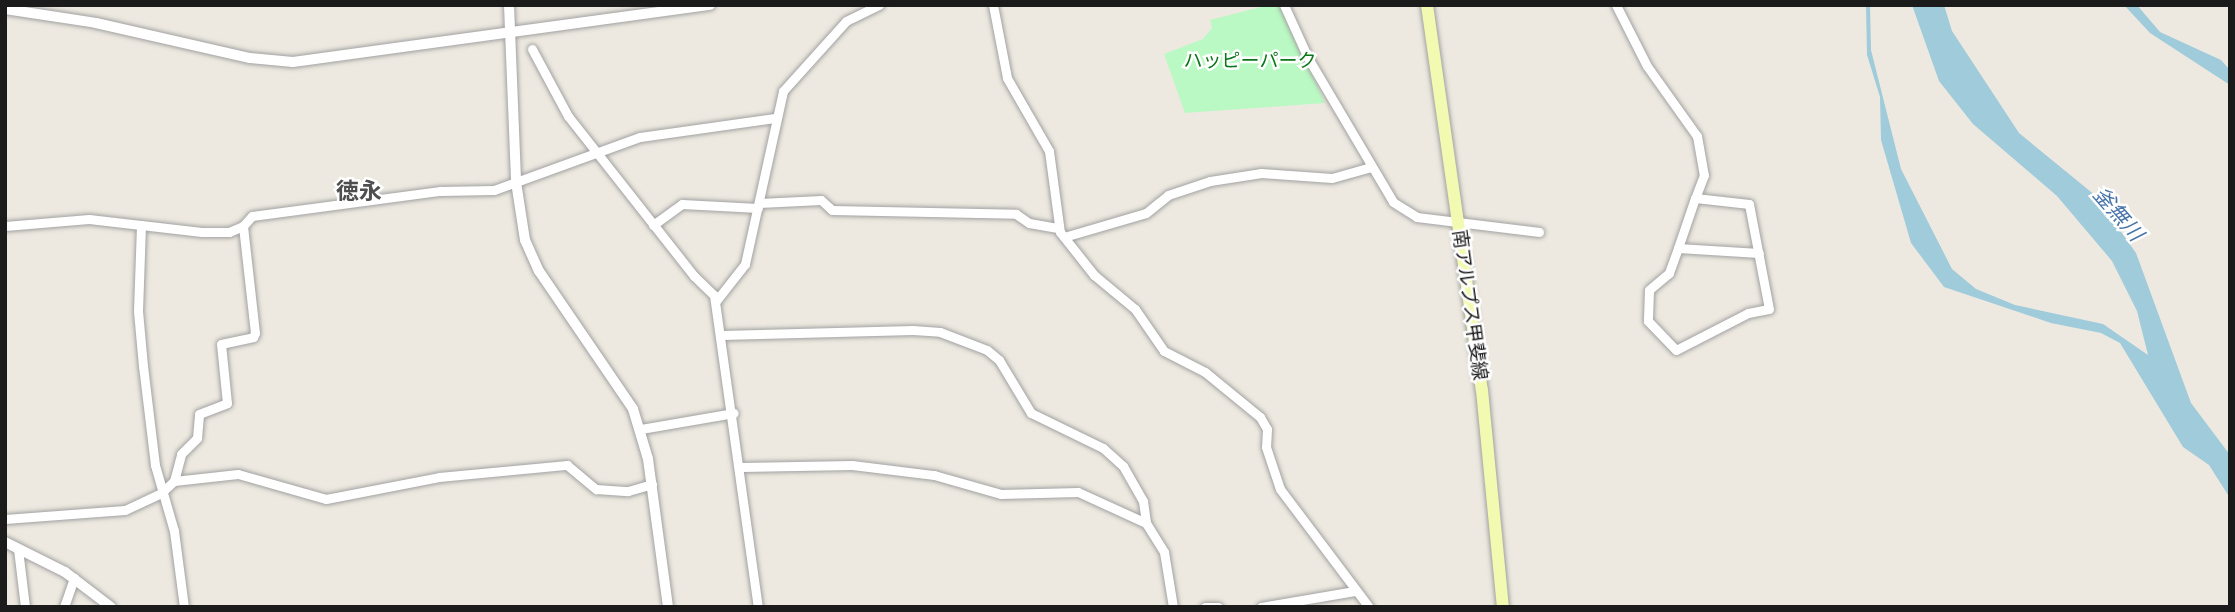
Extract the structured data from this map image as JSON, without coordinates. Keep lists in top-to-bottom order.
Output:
{
  "streets": {
    "main road": ["南アルプス甲斐線"]
  },
  "districts": ["徳永"],
  "water": ["釜無川"],
  "parks": ["ハッピーパーク"]
}
